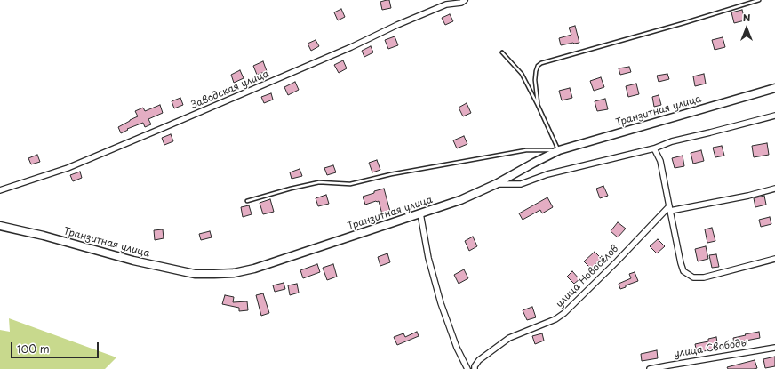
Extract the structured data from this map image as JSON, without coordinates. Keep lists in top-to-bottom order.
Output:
{
  "streets": {
    "main road": ["Транзитная улица"],
    "street": ["Заводская улица", "улица Новосёлов", "улица Свободы"]
  },
  "scale_bar": "100 m",
  "north": "top"
}
